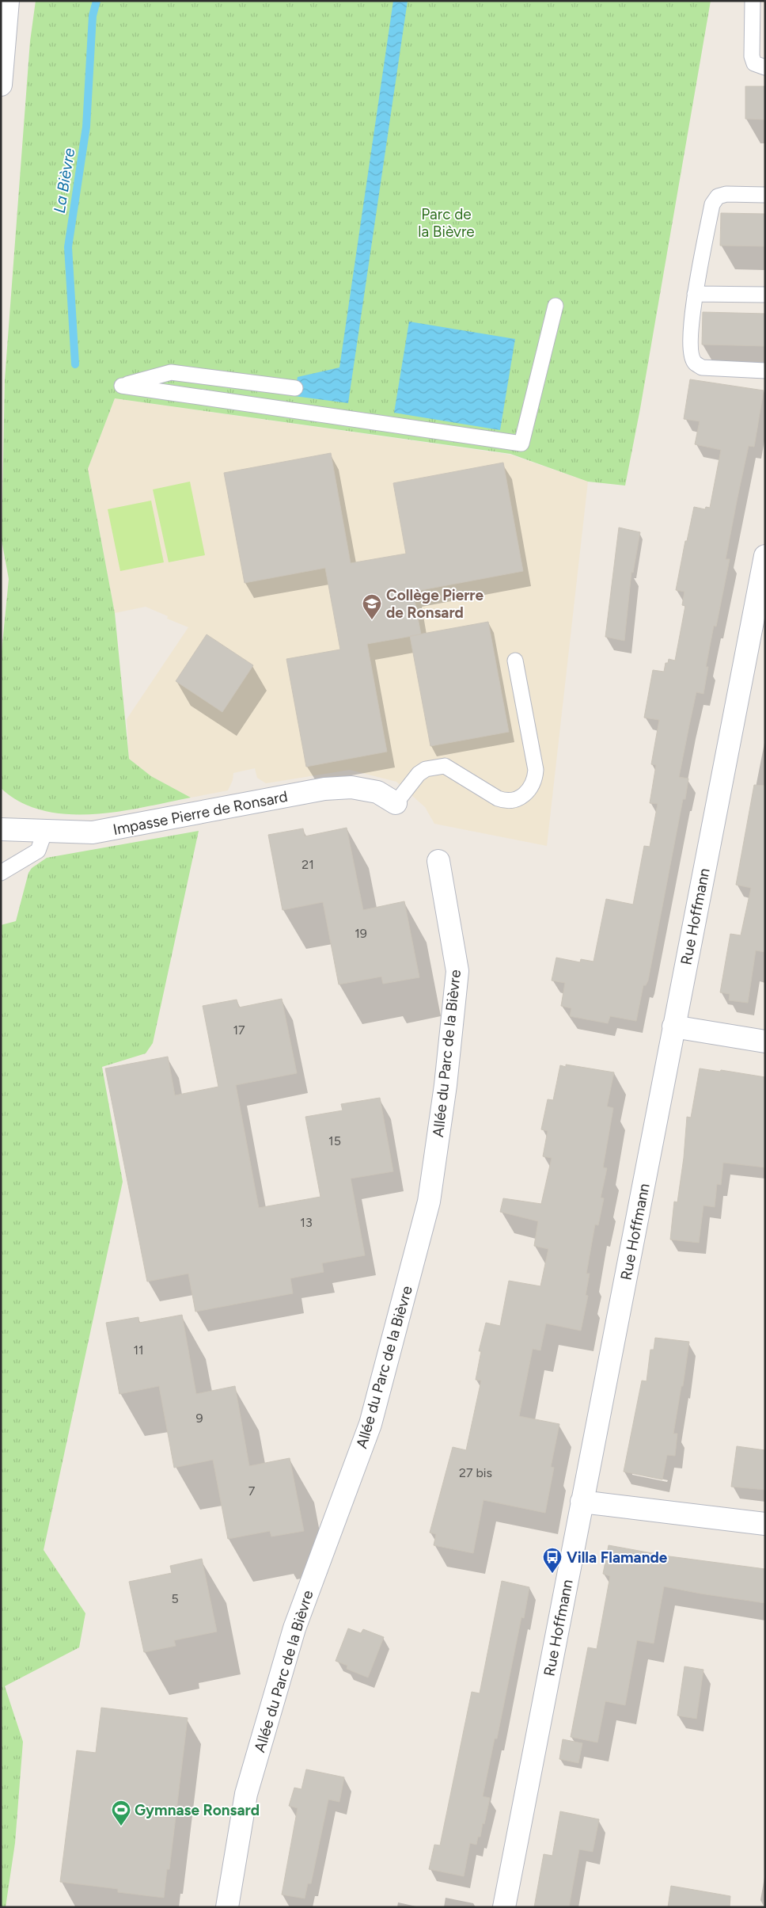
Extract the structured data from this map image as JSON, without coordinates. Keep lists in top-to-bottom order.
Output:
{
  "streets": {
    "street": ["Impasse Pierre de Ronsard", "Rue Hoffmann", "Allée du Parc de la Bièvre"]
  },
  "water": ["La Bièvre"],
  "parks": ["Parc de la Bièvre"],
  "places": {
    "school or university": ["Collège Pierre de Ronsard"],
    "bus stop": ["Villa Flamande"],
    "sports": ["Gymnase Ronsard"]
  },
  "house_numbers": [
    "21",
    "19",
    "17",
    "15",
    "13",
    "11",
    "9",
    "27 bis",
    "7",
    "5"
  ]
}
